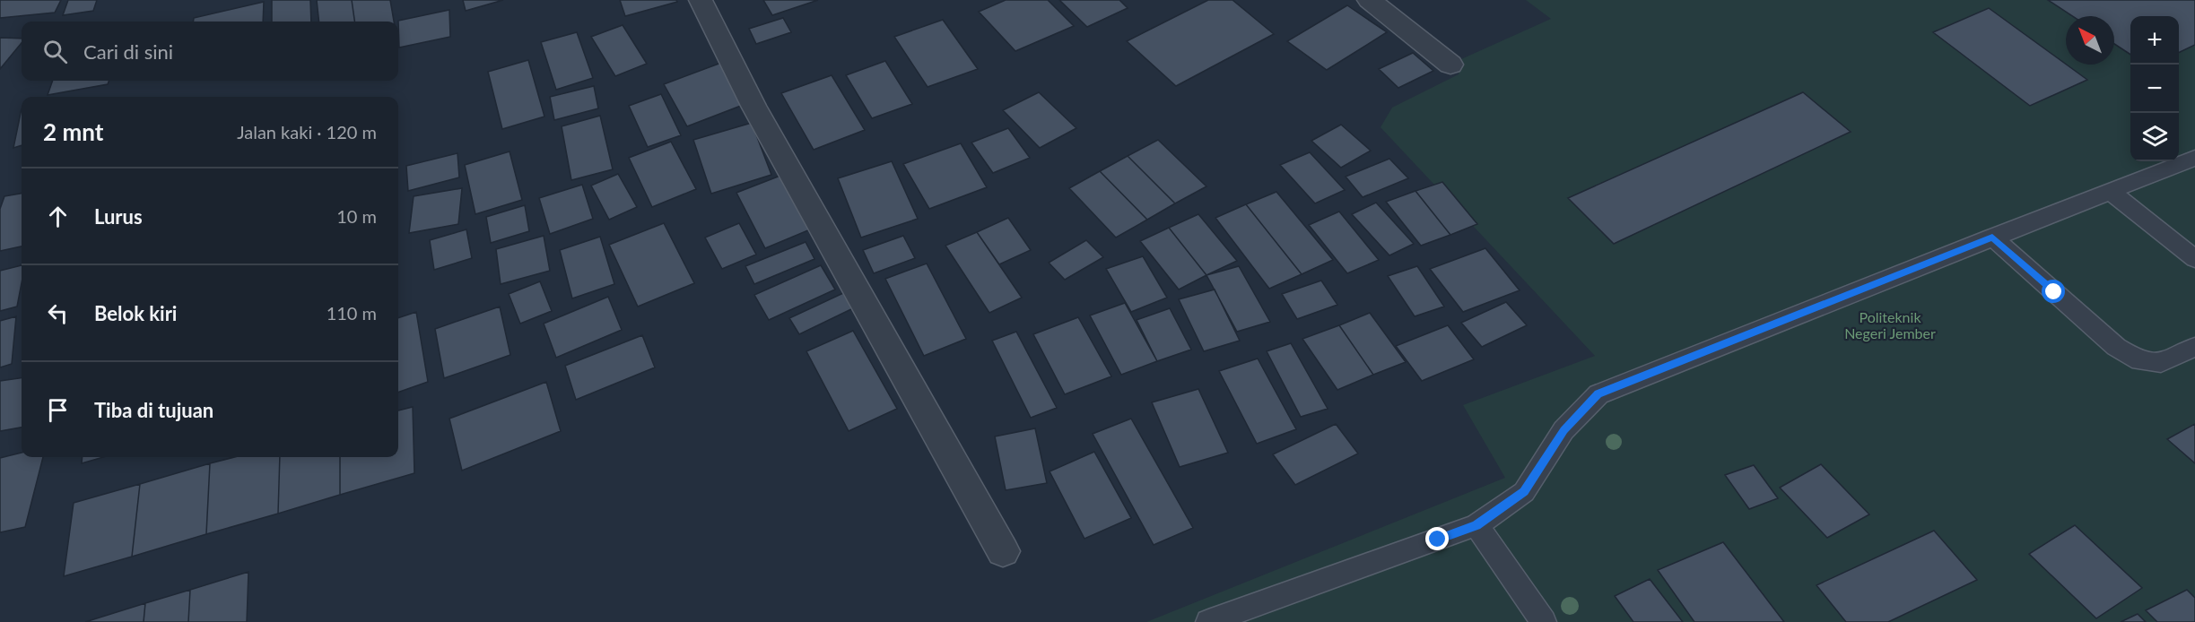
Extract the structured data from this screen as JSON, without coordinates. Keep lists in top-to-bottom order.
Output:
{
  "parks": ["Politeknik Negeri Jember"],
  "north": "top left",
  "page": {
    "map_buttons": ["+", "−"],
    "search": "Cari di sini",
    "heading": ["2 mnt", "Jalan kaki · 120 m"],
    "list": [
      ["Lurus", "10 m"],
      ["Belok kiri", "110 m"],
      "Tiba di tujuan"
    ]
  }
}
